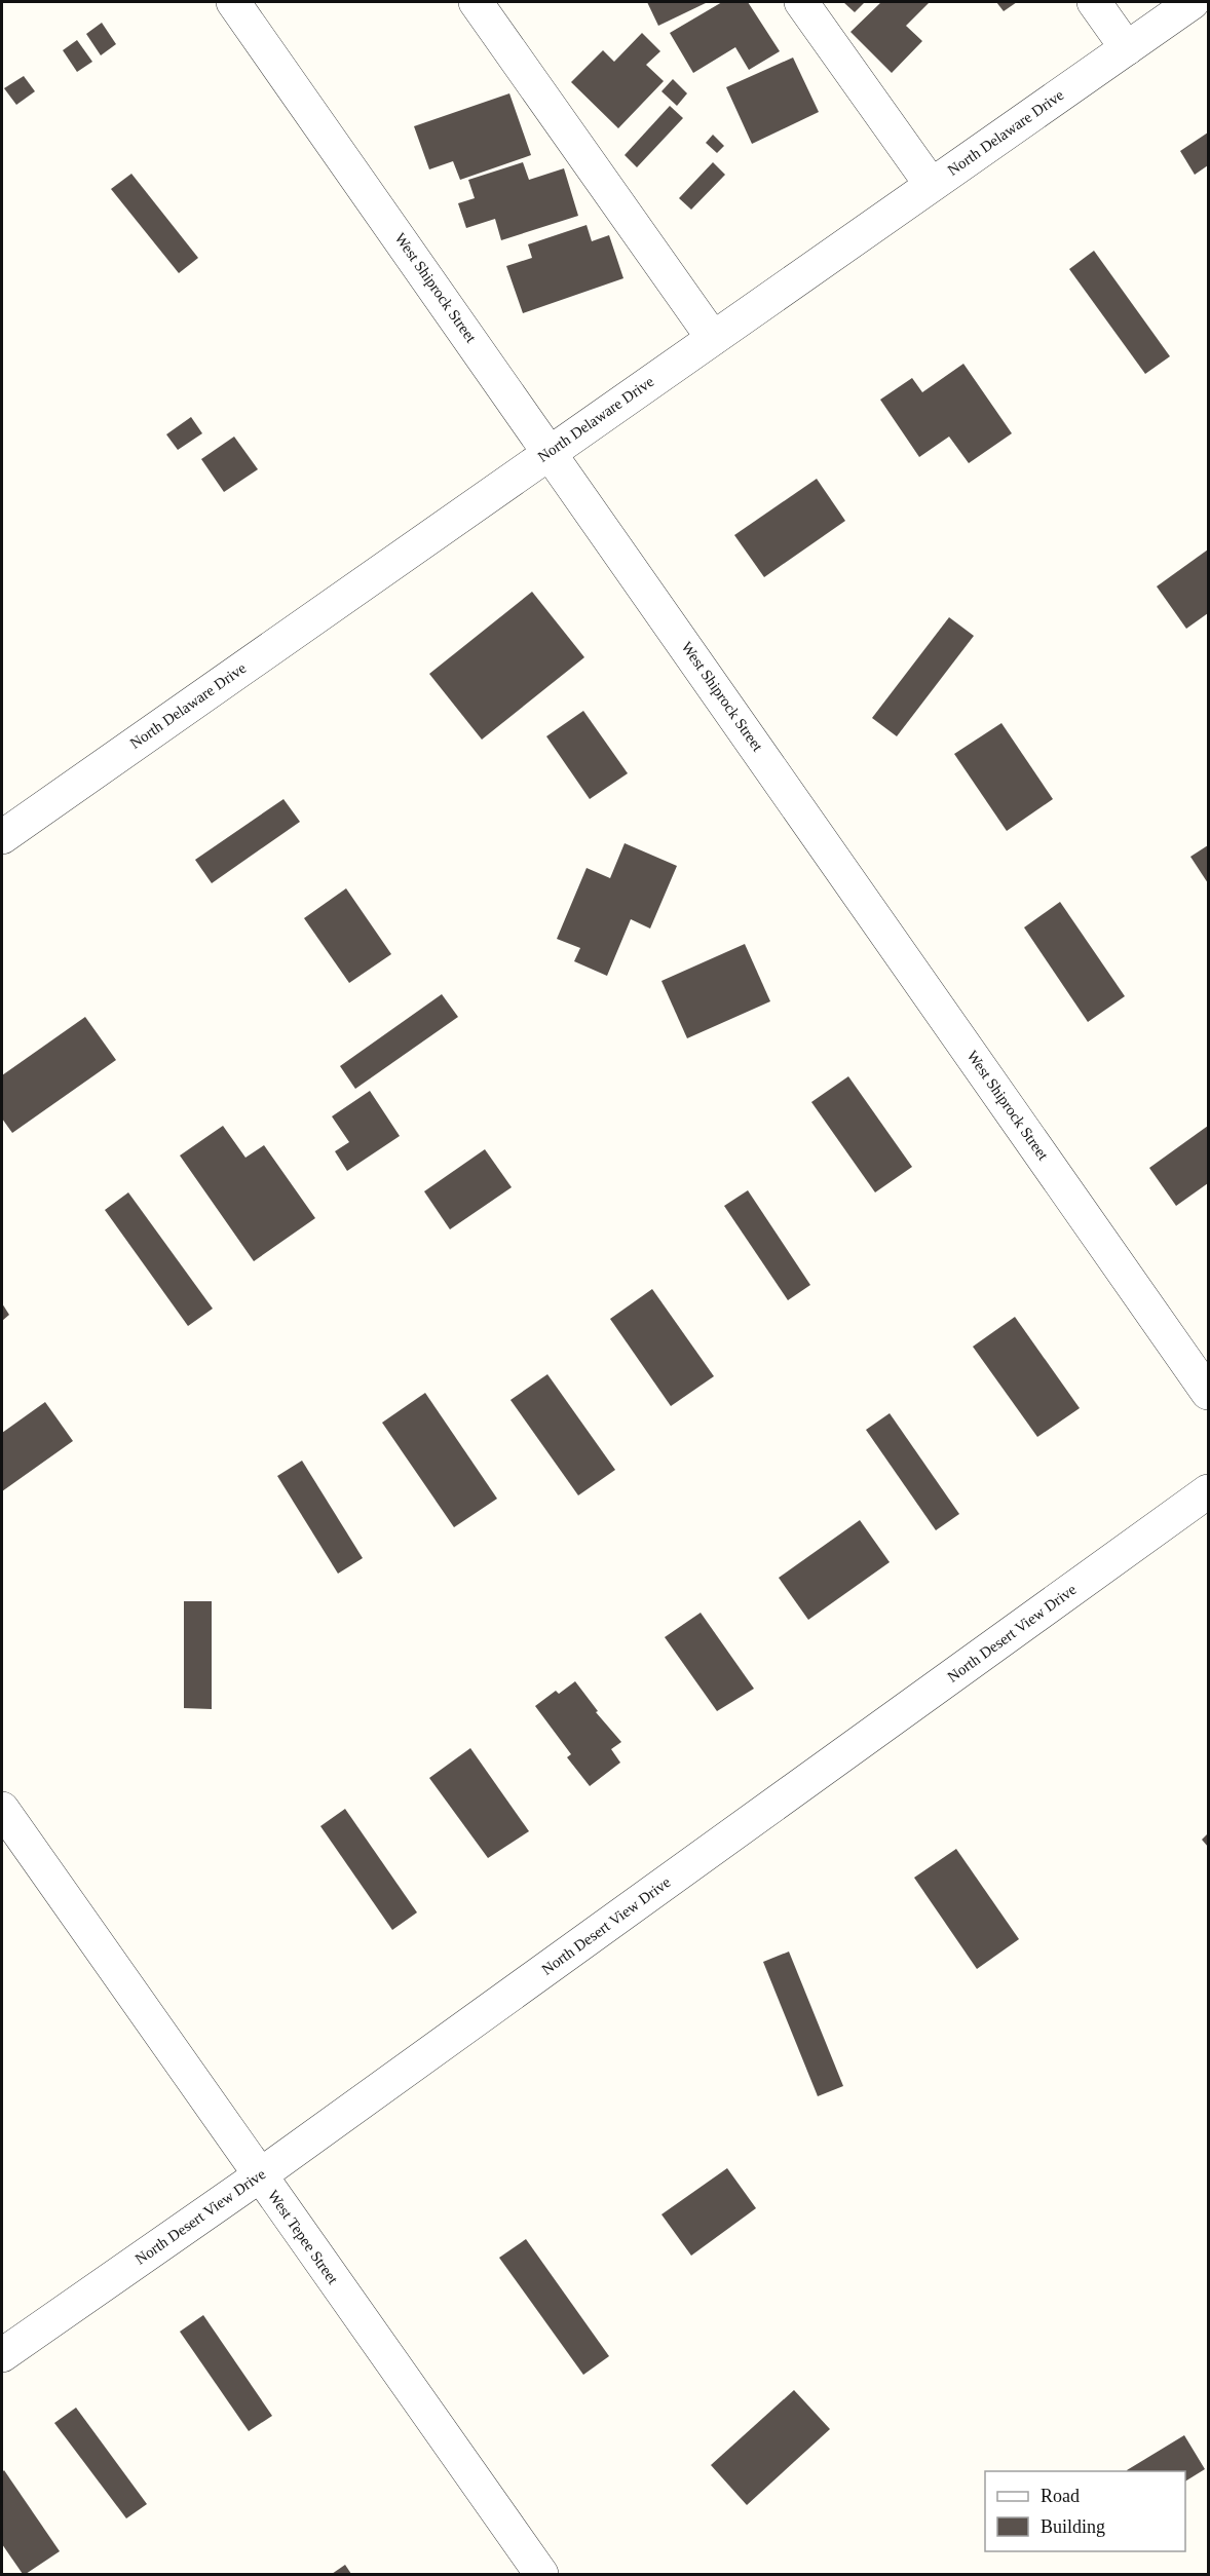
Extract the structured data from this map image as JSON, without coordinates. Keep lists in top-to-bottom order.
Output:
{
  "streets": {
    "street": [
      "North Delaware Drive",
      "West Shiprock Street",
      "North Desert View Drive",
      "West Tepee Street"
    ]
  },
  "crossings": [
    ["North Delaware Drive", "West Shiprock Street"],
    ["North Desert View Drive", "West Tepee Street"]
  ],
  "legend": ["Road", "Building"]
}
